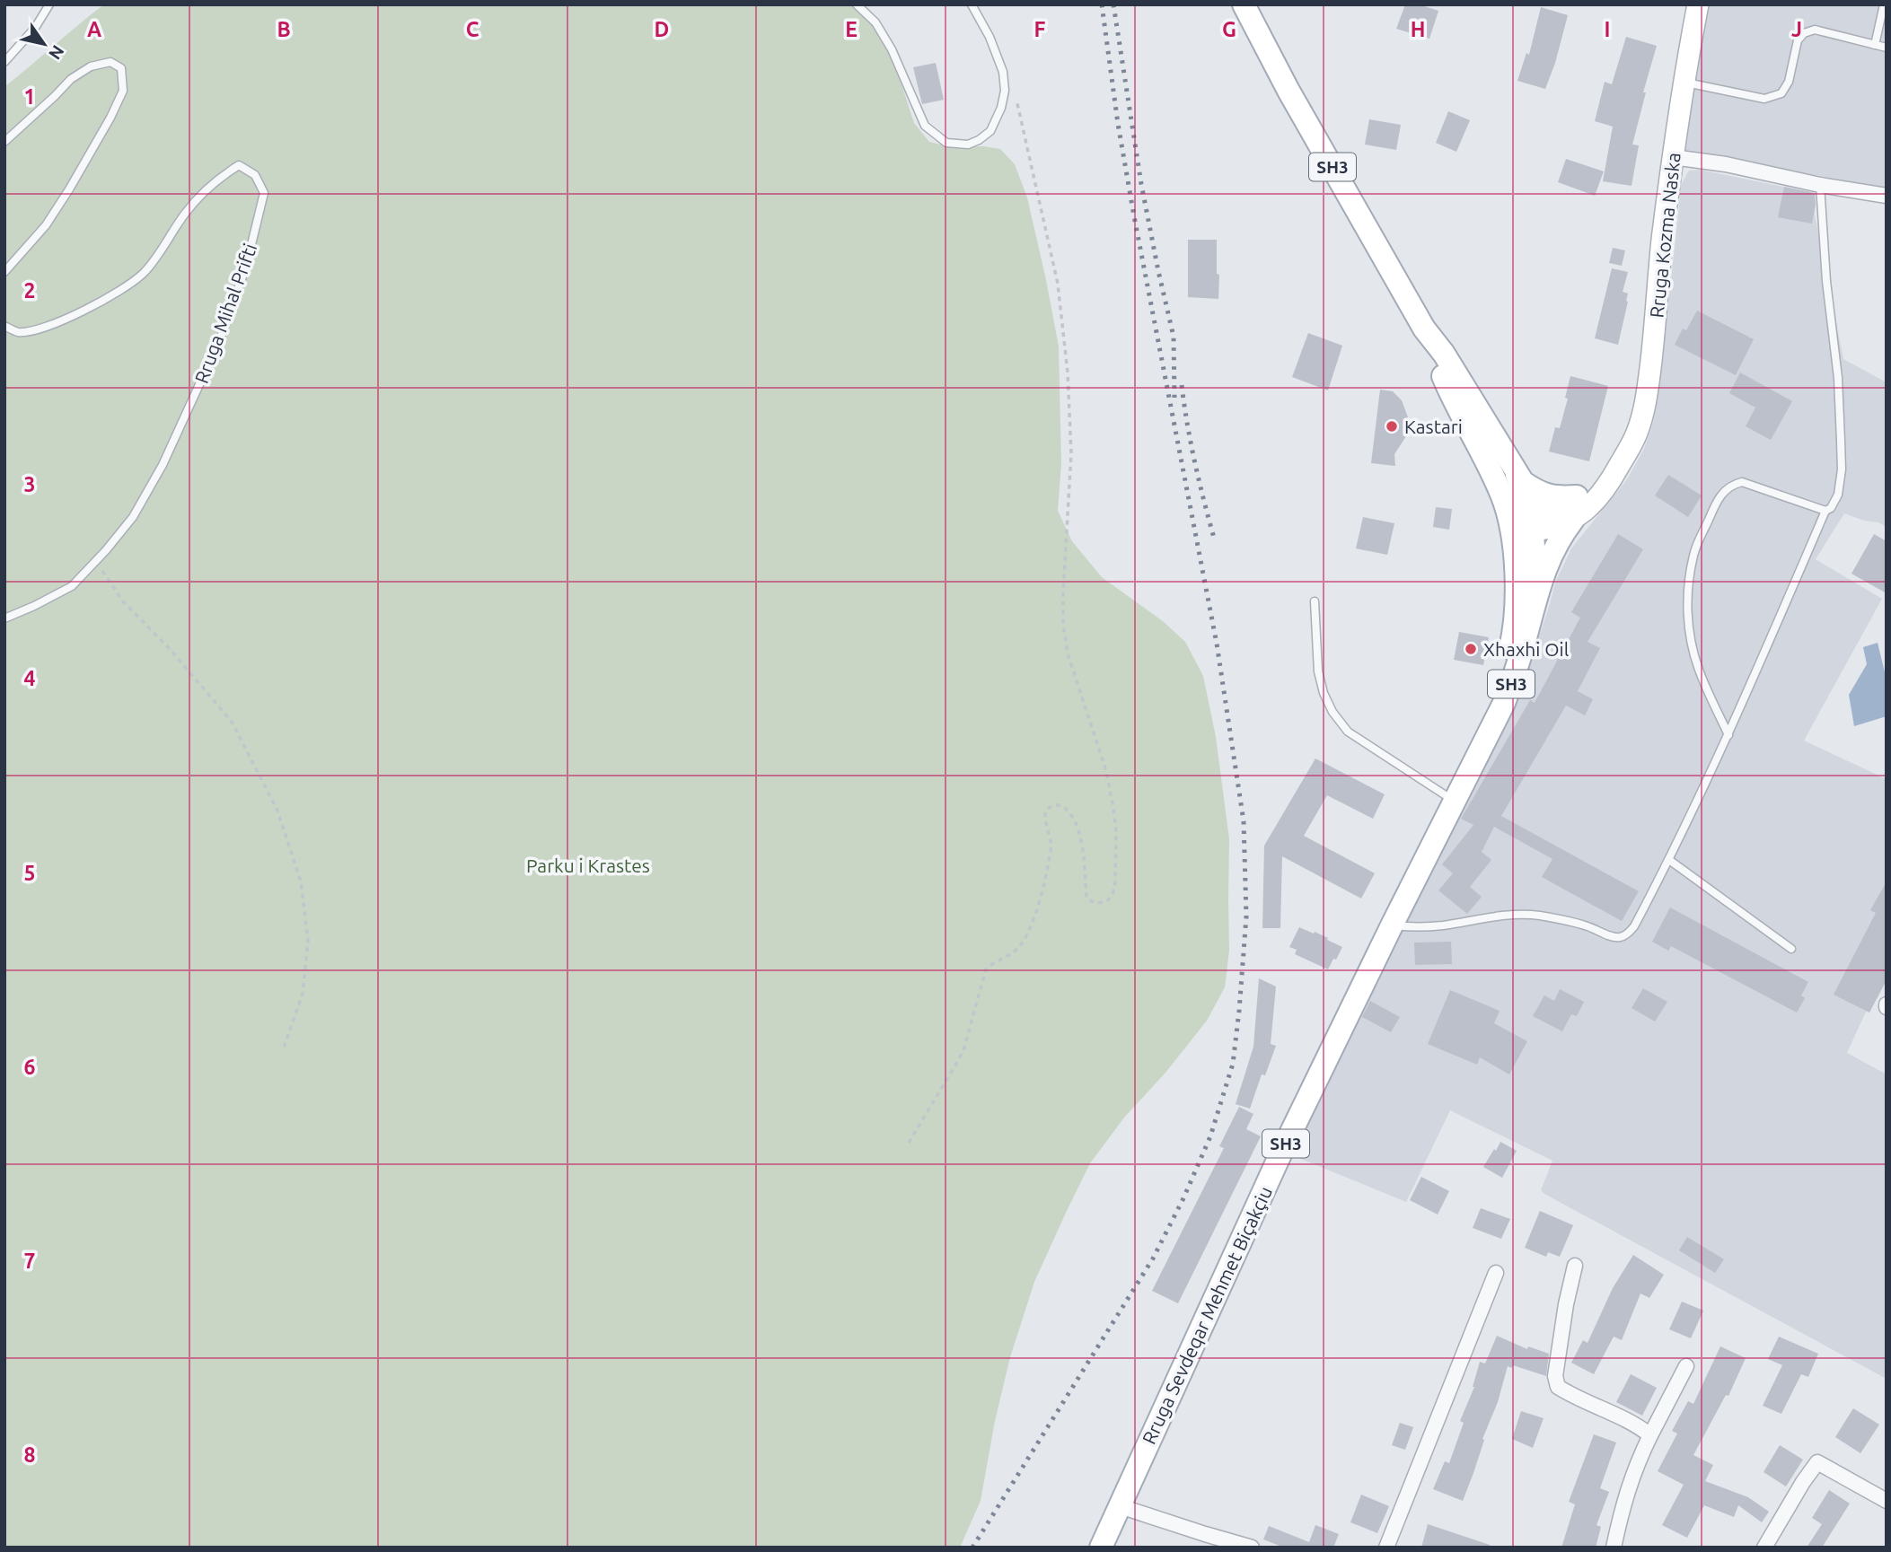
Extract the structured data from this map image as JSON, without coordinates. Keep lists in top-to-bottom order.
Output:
{
  "streets": {
    "main road": ["SH3", "Rruga Kozma Naska", "Rruga Sevdeqar Mehmet Biçakçiu"],
    "lane": ["Rruga Mihal Prifti"]
  },
  "crossings": [
    ["SH3", "Rruga Kozma Naska"],
    ["SH3", "Rruga Sevdeqar Mehmet Biçakçiu"]
  ],
  "parks": ["Parku i Krastes"],
  "places": ["Kastari", "Xhaxhi Oil"],
  "north": "bottom right",
  "grid": {
    "columns": [
      "A",
      "B",
      "C",
      "D",
      "E",
      "F",
      "G",
      "H",
      "I",
      "J"
    ],
    "rows": [
      "1",
      "2",
      "3",
      "4",
      "5",
      "6",
      "7",
      "8"
    ]
  }
}
